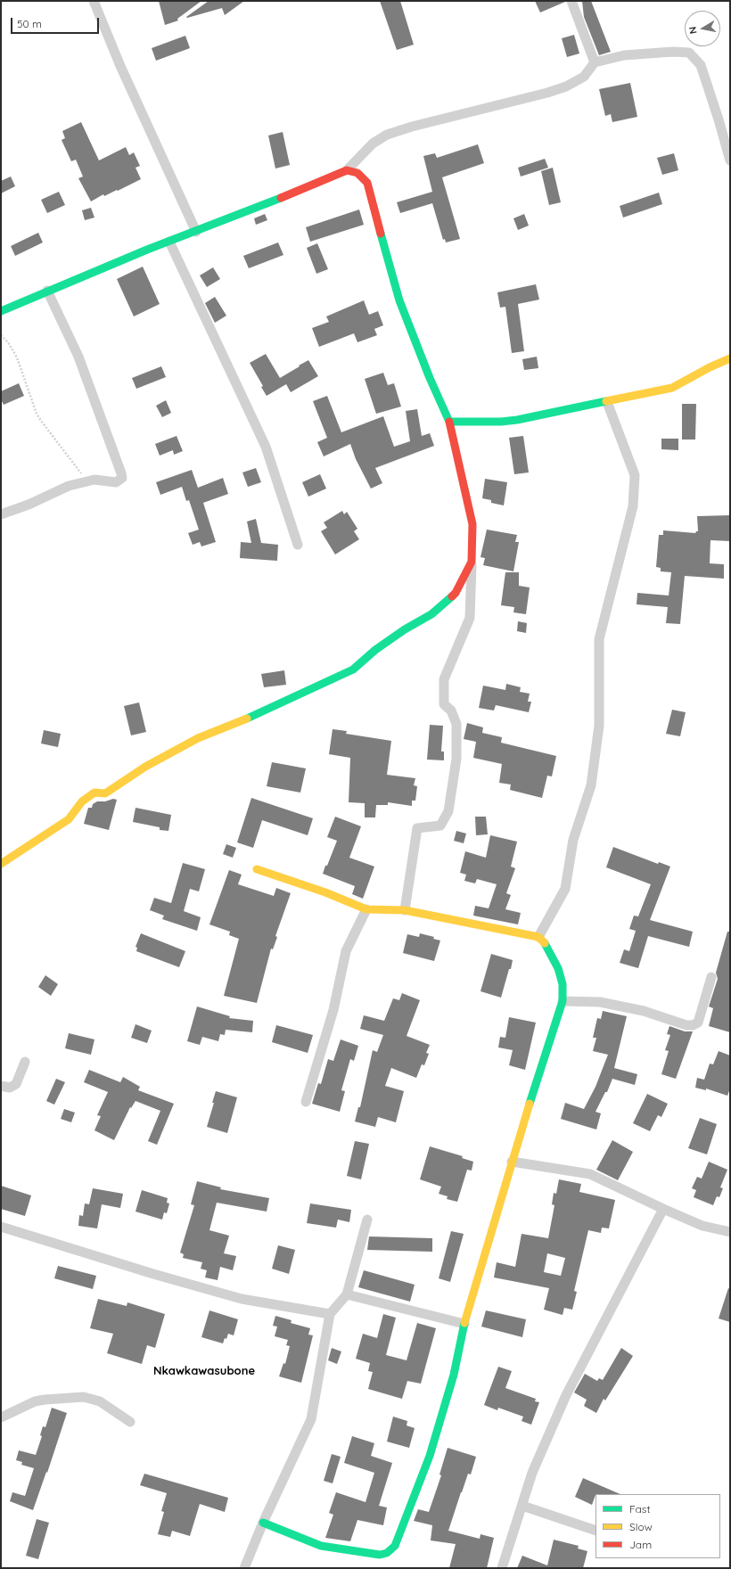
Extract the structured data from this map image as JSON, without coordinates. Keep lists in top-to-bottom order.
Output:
{
  "districts": ["Nkawkawasubone"],
  "legend": ["Fast", "Slow", "Jam"],
  "scale_bar": "50 m",
  "north": "left"
}
